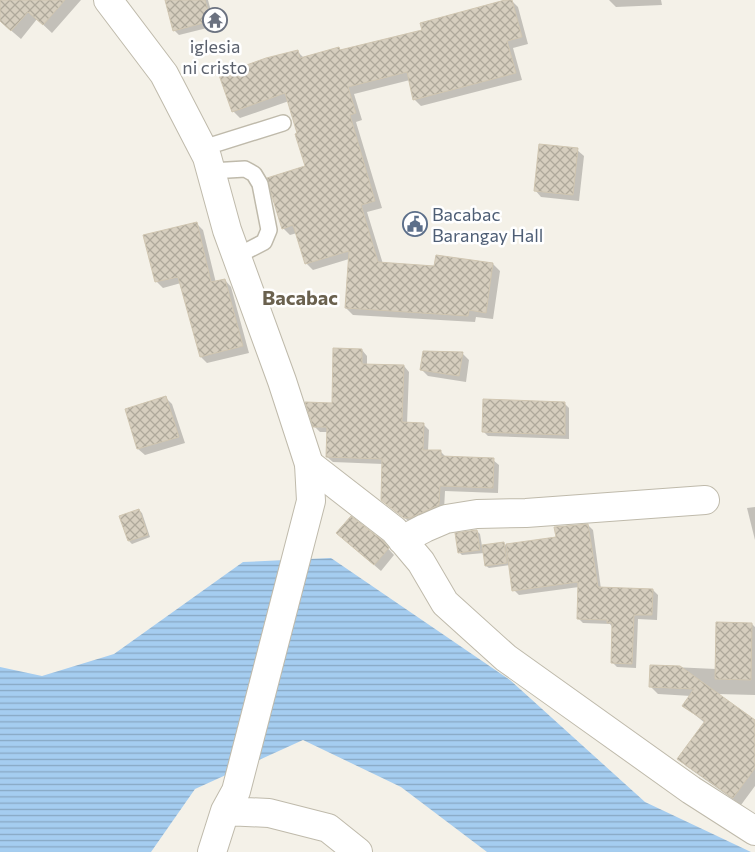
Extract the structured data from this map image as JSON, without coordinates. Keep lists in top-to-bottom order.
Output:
{
  "districts": ["Bacabac"],
  "places": {
    "temple": ["iglesia ni cristo"],
    "public building": ["Bacabac Barangay Hall"]
  }
}
